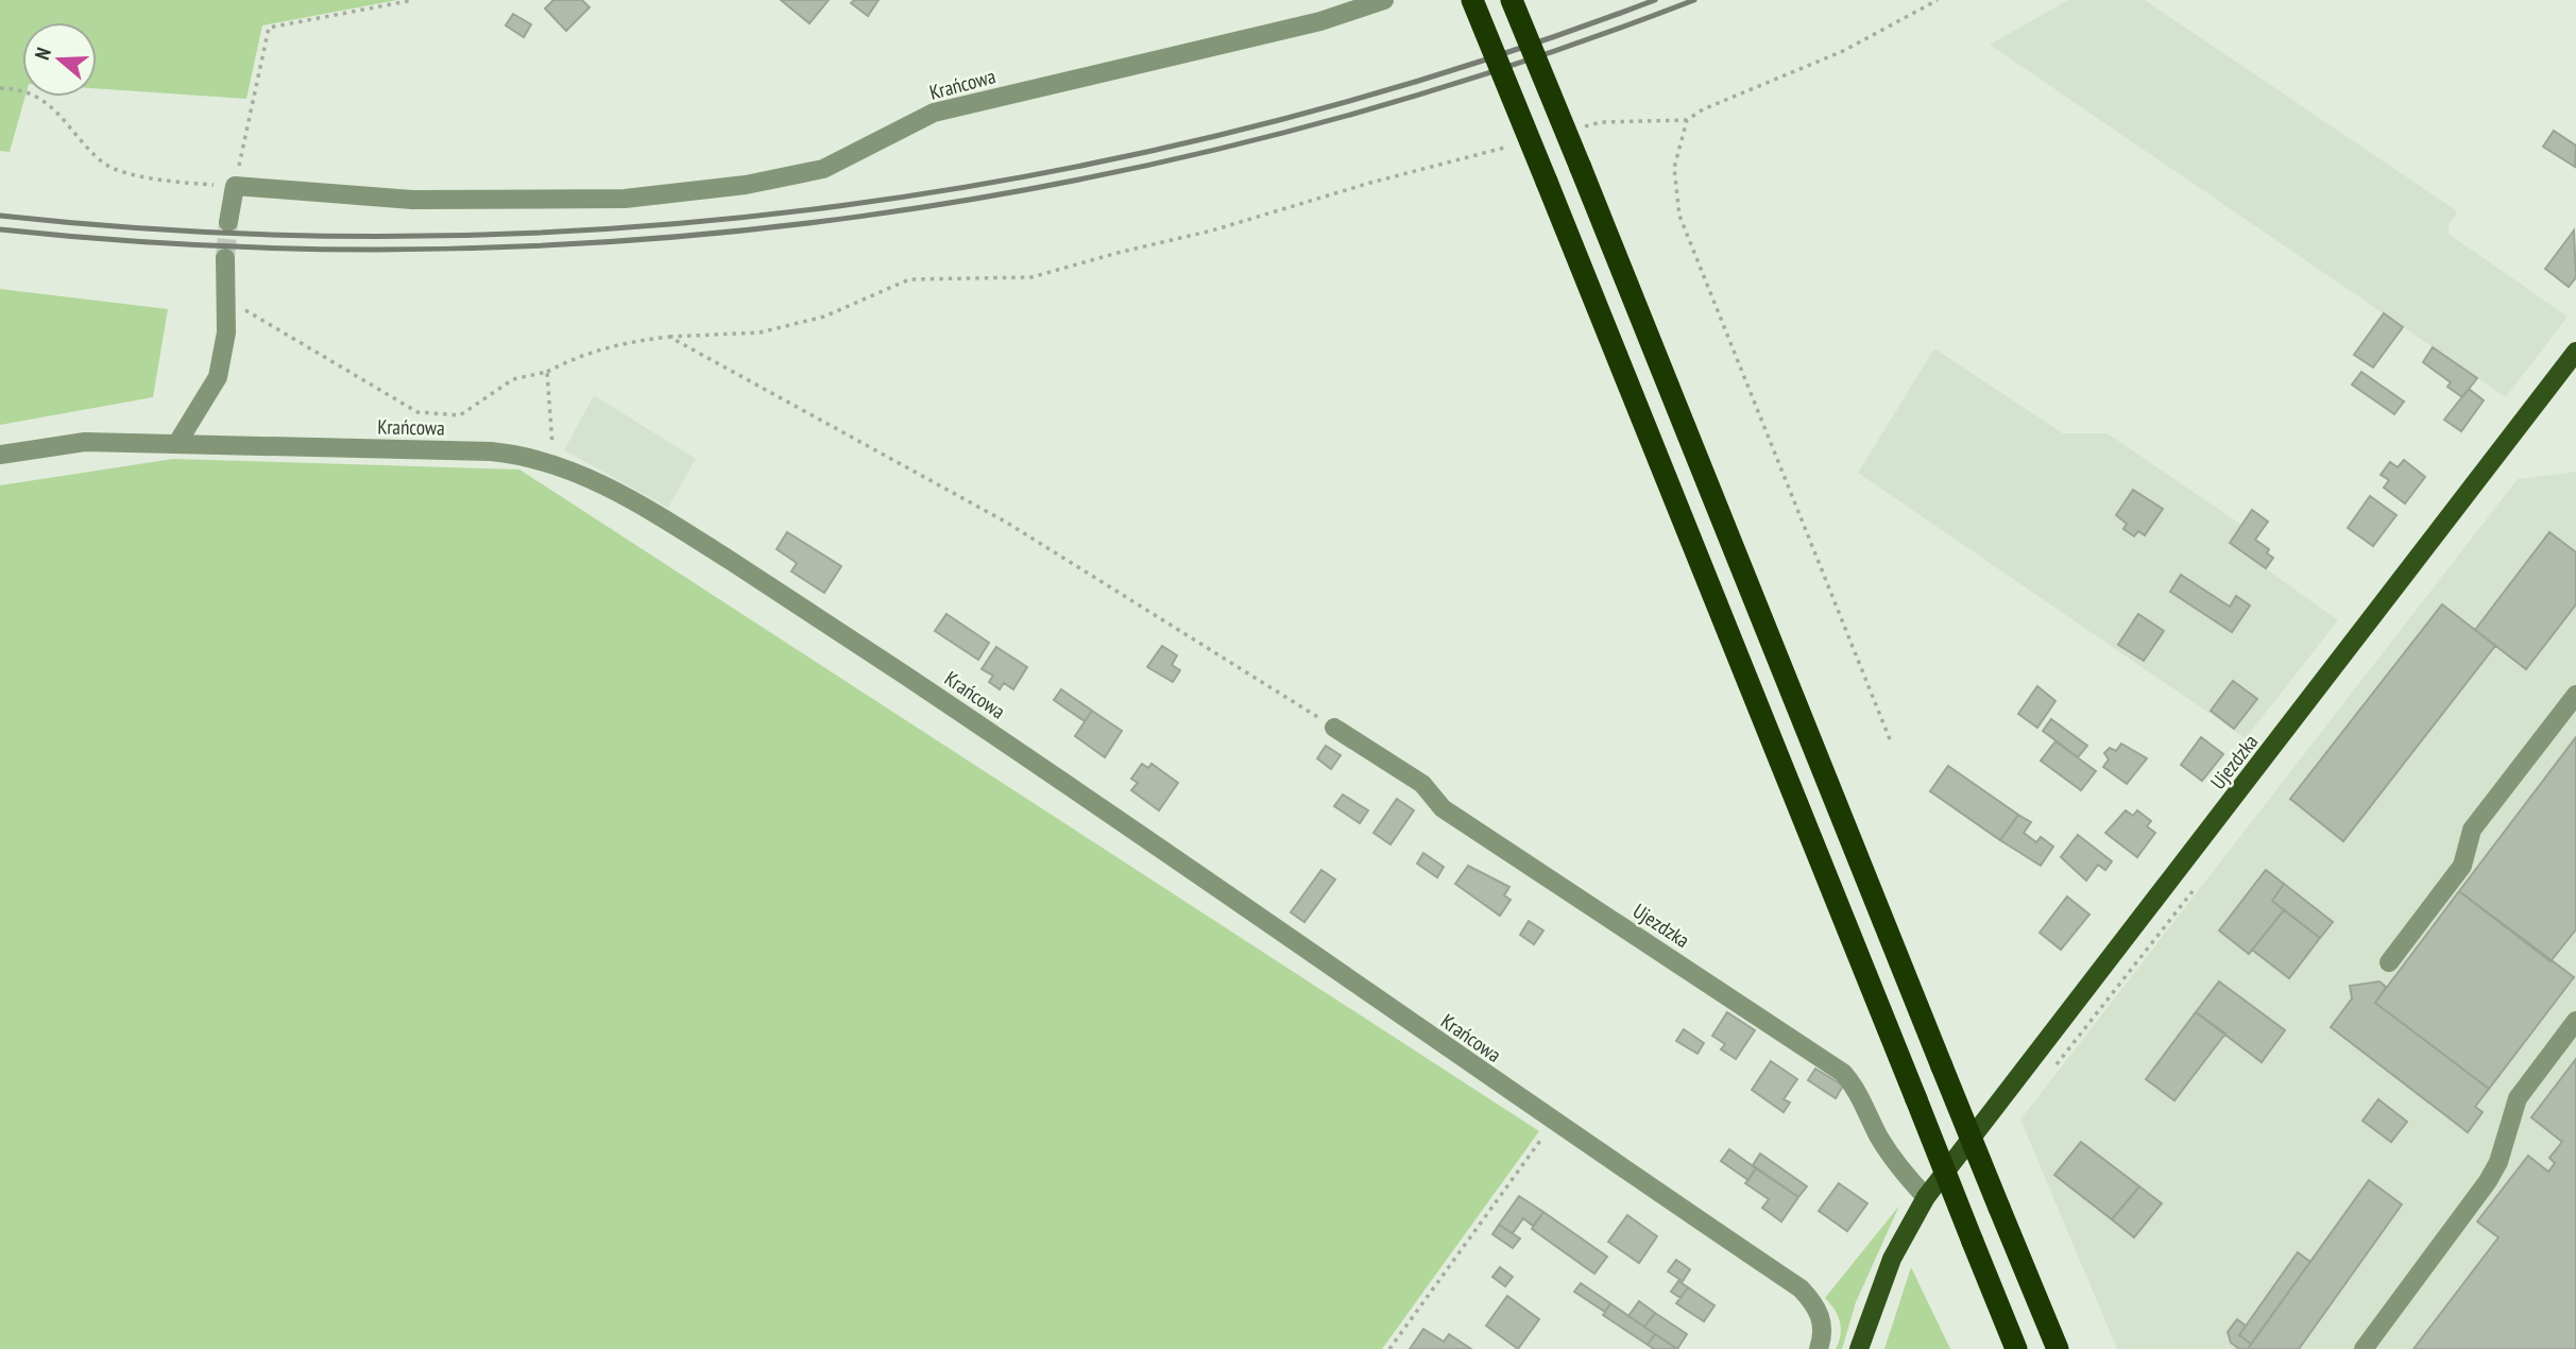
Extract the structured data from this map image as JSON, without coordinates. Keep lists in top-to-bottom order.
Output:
{
  "streets": {
    "main road": ["Ujezdzka"],
    "street": ["Krańcowa"]
  },
  "north": "left"
}
